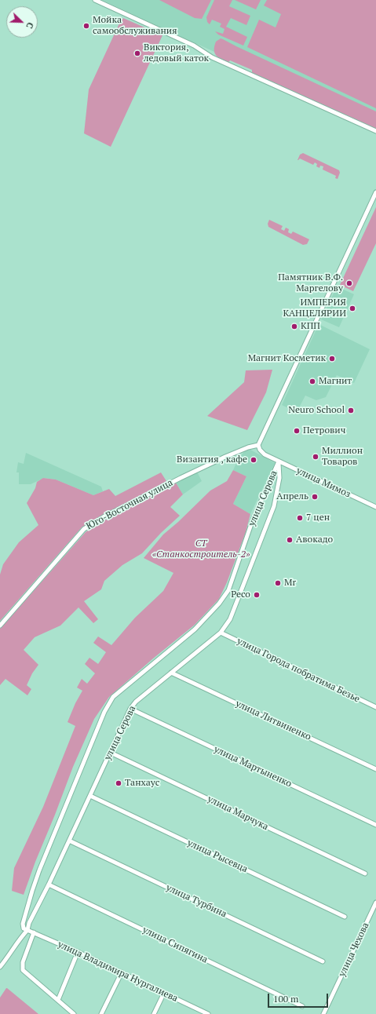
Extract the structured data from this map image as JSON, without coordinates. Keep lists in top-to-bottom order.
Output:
{
  "streets": {
    "street": [
      "улица Мимоз",
      "улица Серова",
      "Юго-Восточная улица",
      "улица Города побратима Безье",
      "улица Литвиненко",
      "улица Мартыненко",
      "улица Марчука",
      "улица Рысевца",
      "улица Турбина",
      "улица Сипягина",
      "улица Чехова",
      "улица Владимира Нургалиева"
    ]
  },
  "crossings": [
    ["улица Мимоз", "улица Серова"],
    ["улица Мимоз", "Юго-Восточная улица"],
    ["улица Серова", "улица Города побратима Безье"],
    ["улица Серова", "улица Литвиненко"],
    ["улица Серова", "улица Мартыненко"],
    ["улица Серова", "улица Марчука"],
    ["улица Серова", "улица Рысевца"],
    ["улица Серова", "улица Турбина"],
    ["улица Серова", "улица Сипягина"],
    ["улица Серова", "улица Владимира Нургалиева"]
  ],
  "parks": ["СТ «Станкостроитель-2»"],
  "places": [
    "Мойка самообслуживания",
    "Виктория, ледовый каток",
    "Памятник В.Ф. Маргелову",
    "ИМПЕРИЯ КАНЦЕЛЯРИИ",
    "КПП",
    "Магнит Косметик",
    "Магнит",
    "Neuro School",
    "Петрович",
    "Миллион Товаров",
    "Византия , кафе",
    "Апрель",
    "7 цен",
    "Авокадо",
    "Mr",
    "Ресо",
    "Танхаус"
  ],
  "scale_bar": "100 m",
  "north": "bottom right"
}
